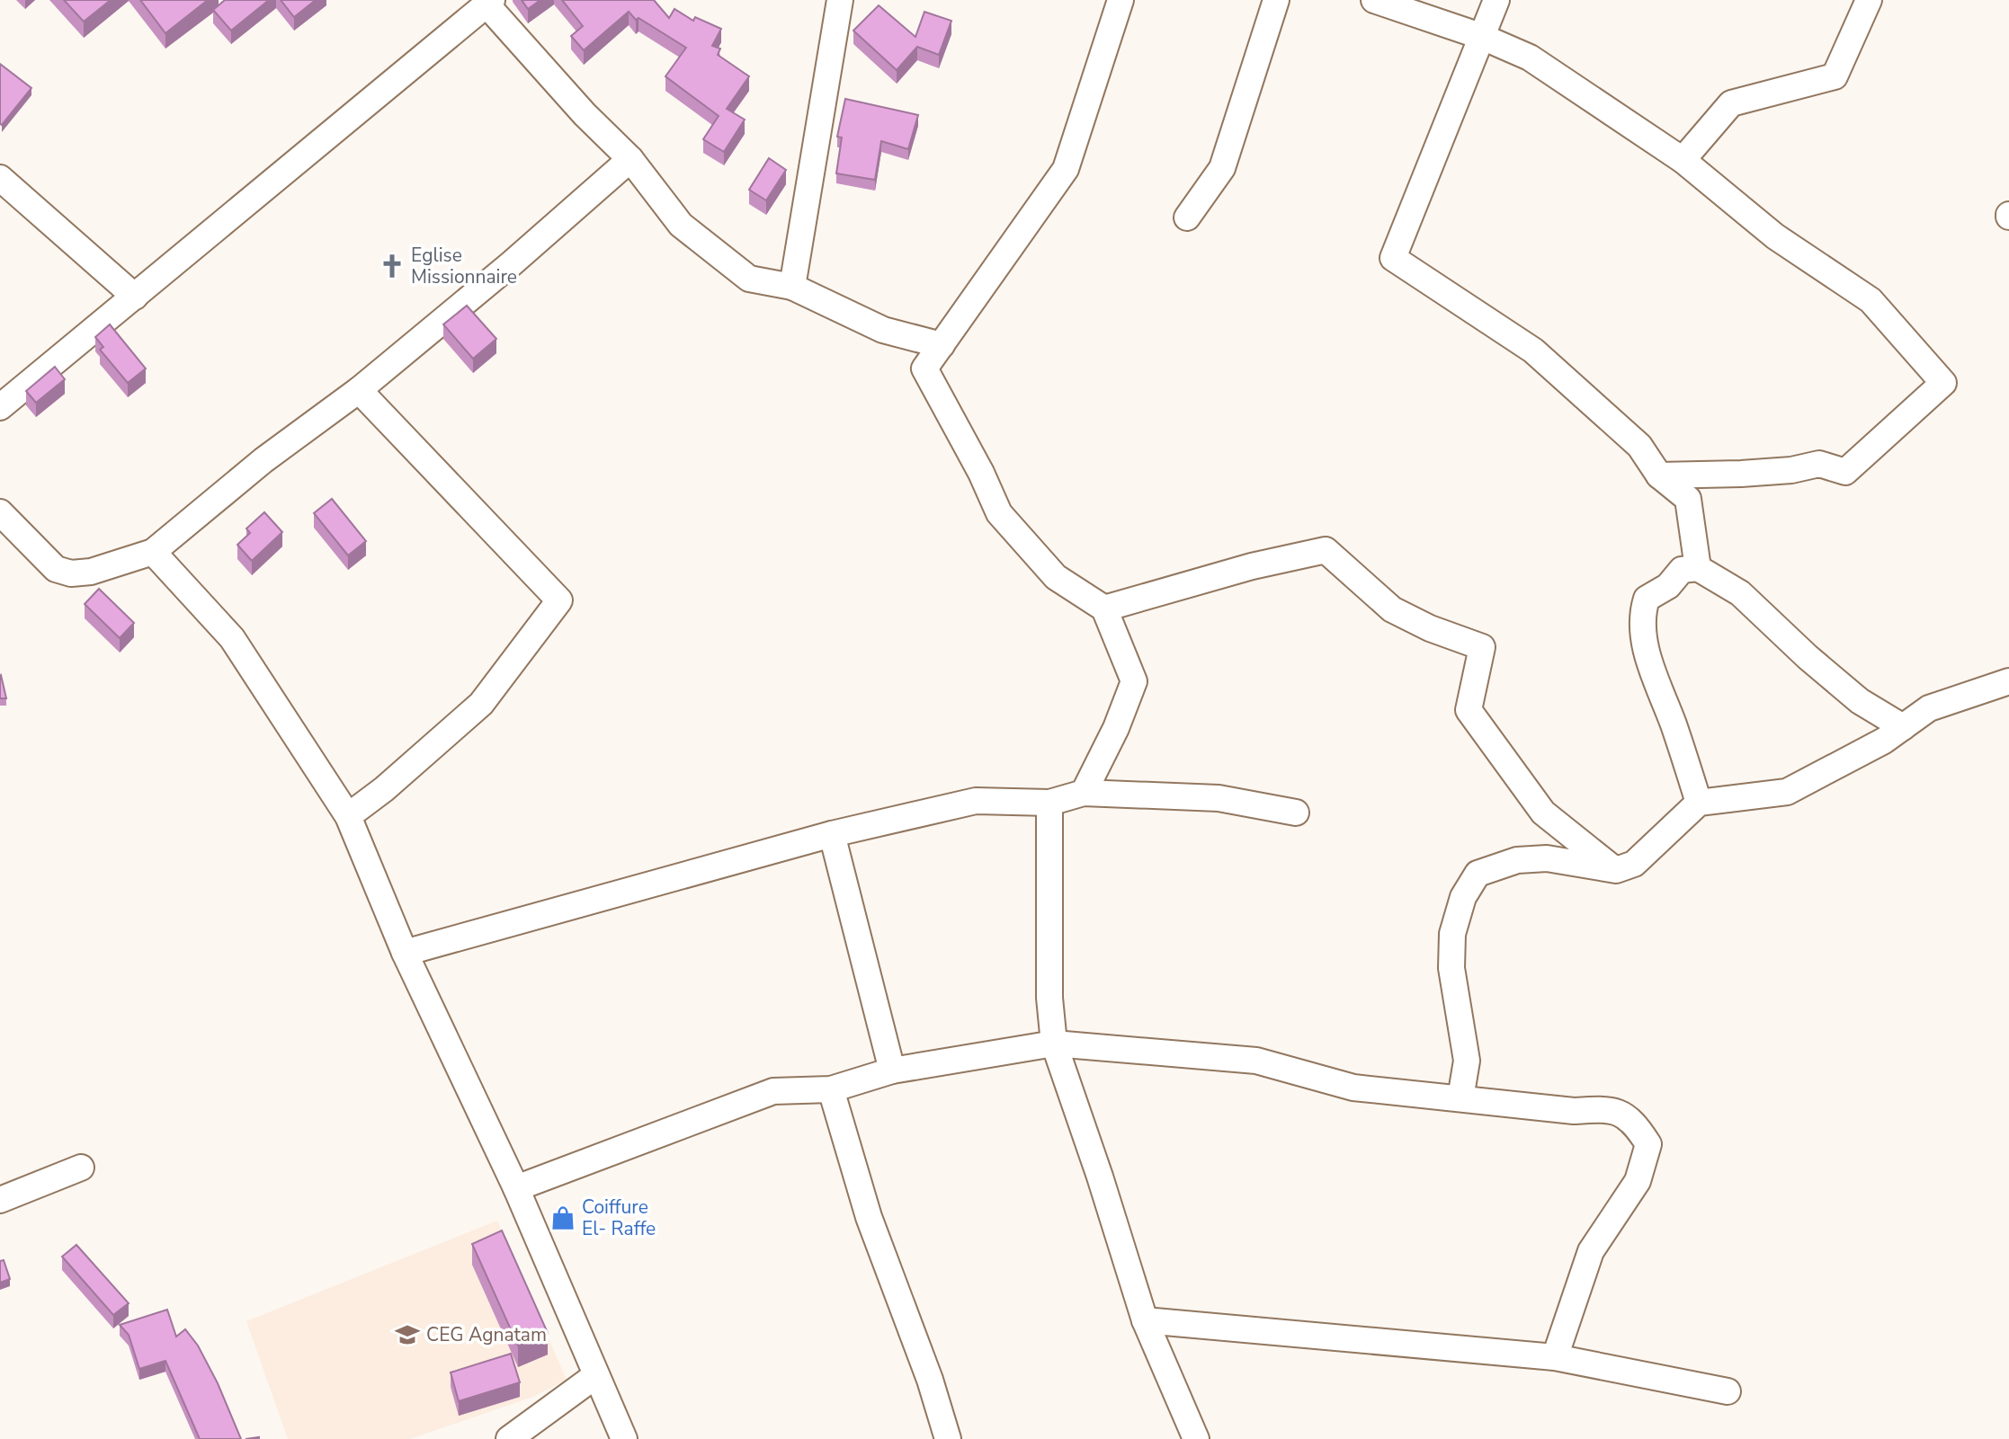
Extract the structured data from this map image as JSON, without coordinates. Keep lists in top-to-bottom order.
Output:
{
  "places": {
    "church": ["Eglise Missionnaire"],
    "shop": ["Coiffure El- Raffe"],
    "school or university": ["CEG Agnatam"]
  }
}
